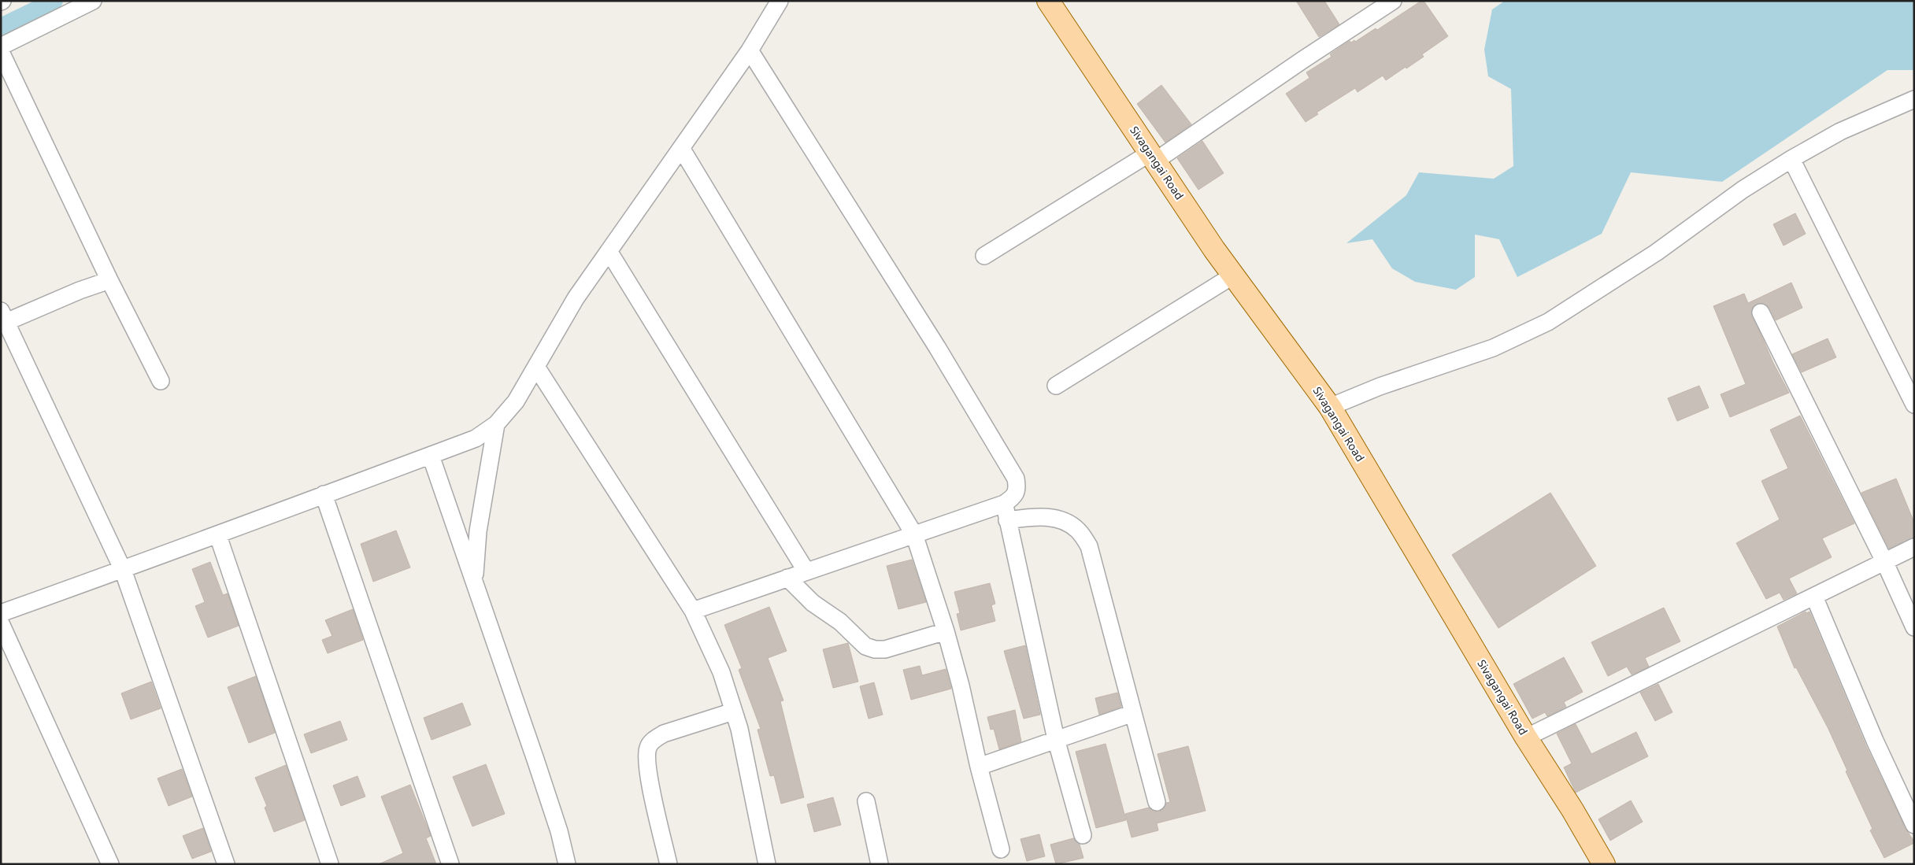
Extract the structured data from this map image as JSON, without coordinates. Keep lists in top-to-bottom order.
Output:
{
  "streets": {
    "main road": ["Sivagangai Road"]
  }
}
